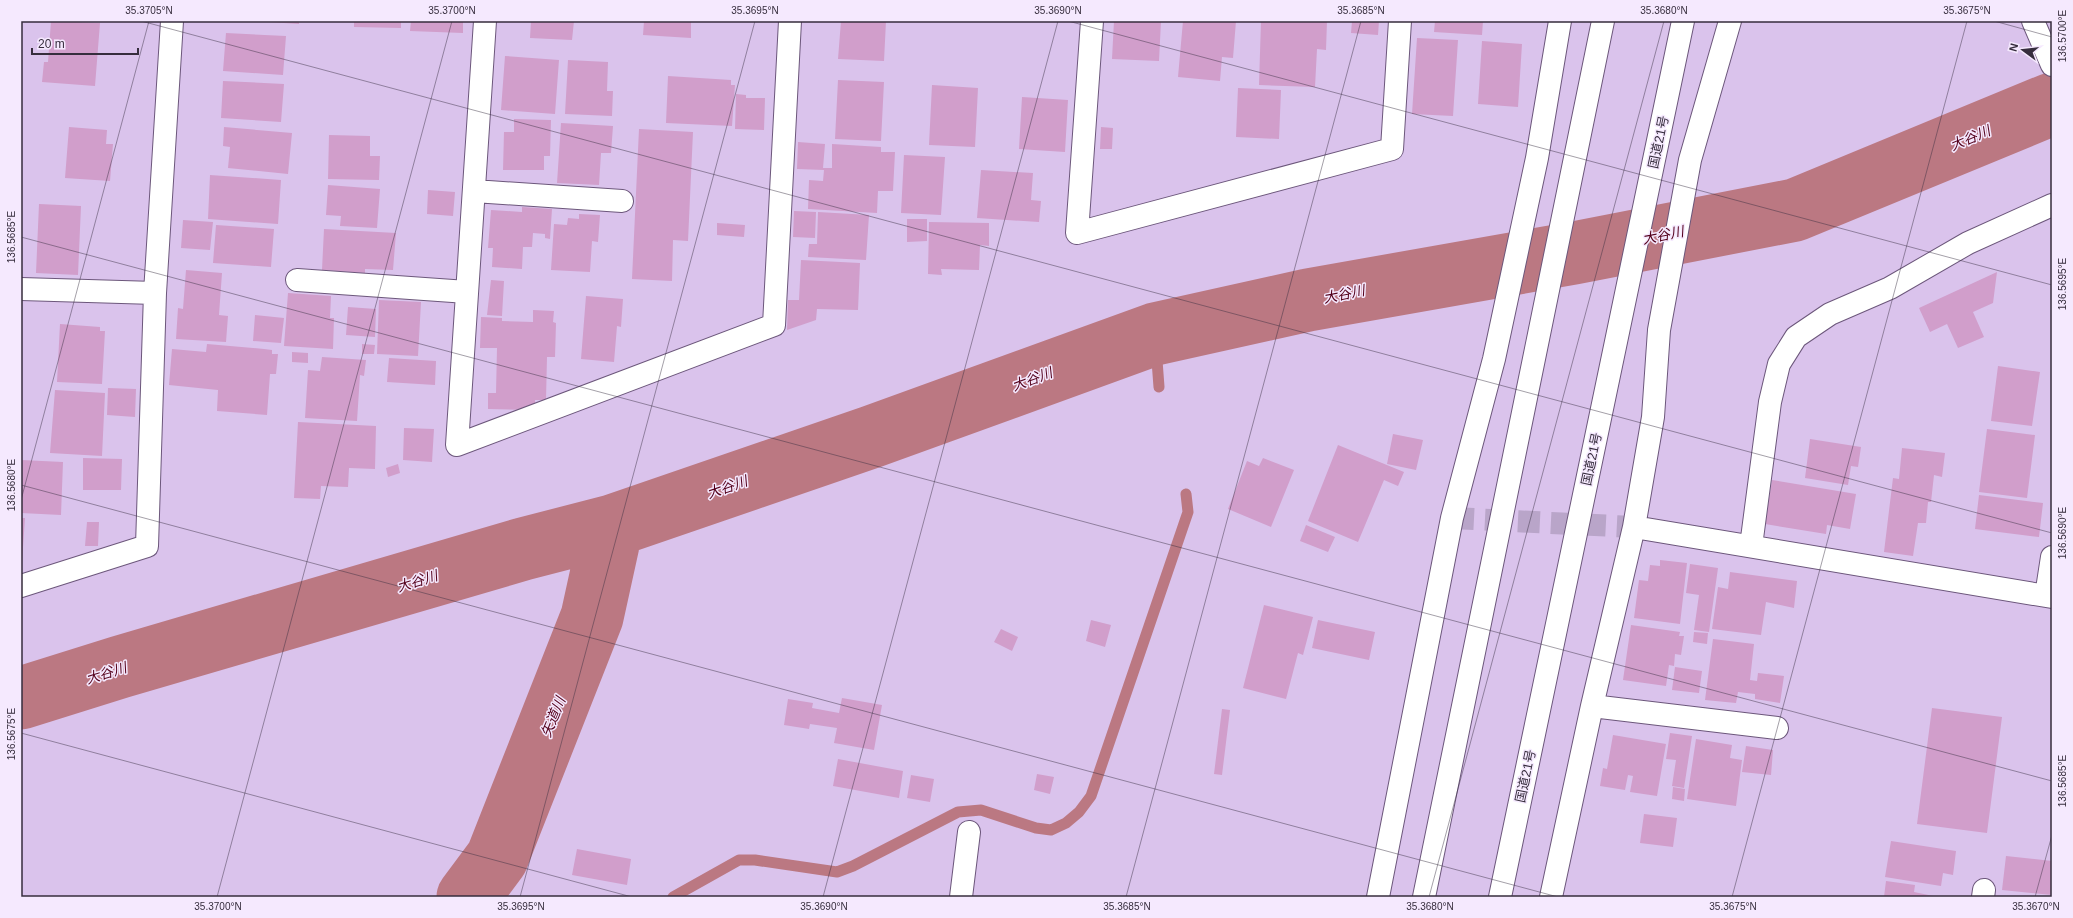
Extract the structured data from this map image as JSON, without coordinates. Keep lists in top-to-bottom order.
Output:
{
  "streets": {
    "main road": ["国道21号"]
  },
  "water": ["大谷川", "矢道川"],
  "scale_bar": "20 m",
  "north": "left",
  "coordinates": [
    "35.3705°N",
    "35.3700°N",
    "35.3695°N",
    "35.3690°N",
    "35.3685°N",
    "35.3680°N",
    "35.3675°N",
    "136.5700°E",
    "136.5685°E",
    "136.5695°E",
    "136.5680°E",
    "136.5690°E",
    "136.5675°E",
    "35.3670°N"
  ]
}
